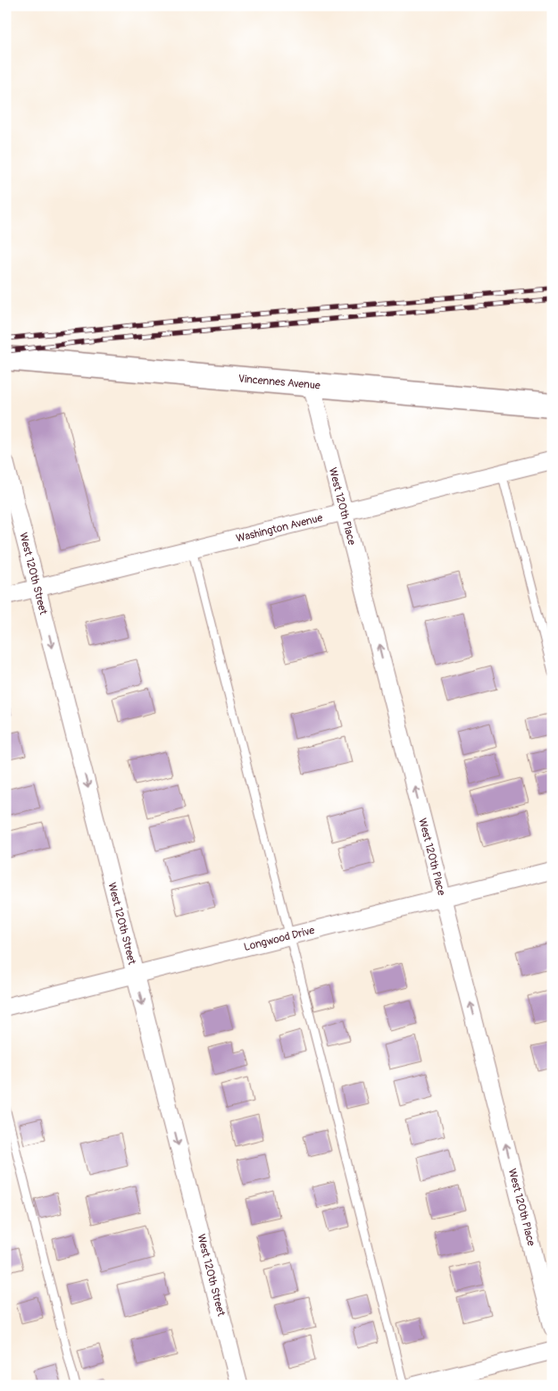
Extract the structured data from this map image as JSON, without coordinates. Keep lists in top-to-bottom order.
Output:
{
  "streets": {
    "main road": ["Vincennes Avenue"],
    "street": [
      "West 120th Place",
      "Washington Avenue",
      "West 120th Street",
      "Longwood Drive"
    ]
  },
  "crossings": [
    ["Vincennes Avenue", "West 120th Place"],
    ["West 120th Place", "Washington Avenue"],
    ["West 120th Place", "Longwood Drive"],
    ["Washington Avenue", "West 120th Street"],
    ["West 120th Street", "Longwood Drive"]
  ],
  "one_way": ["West 120th Place", "West 120th Street"]
}
